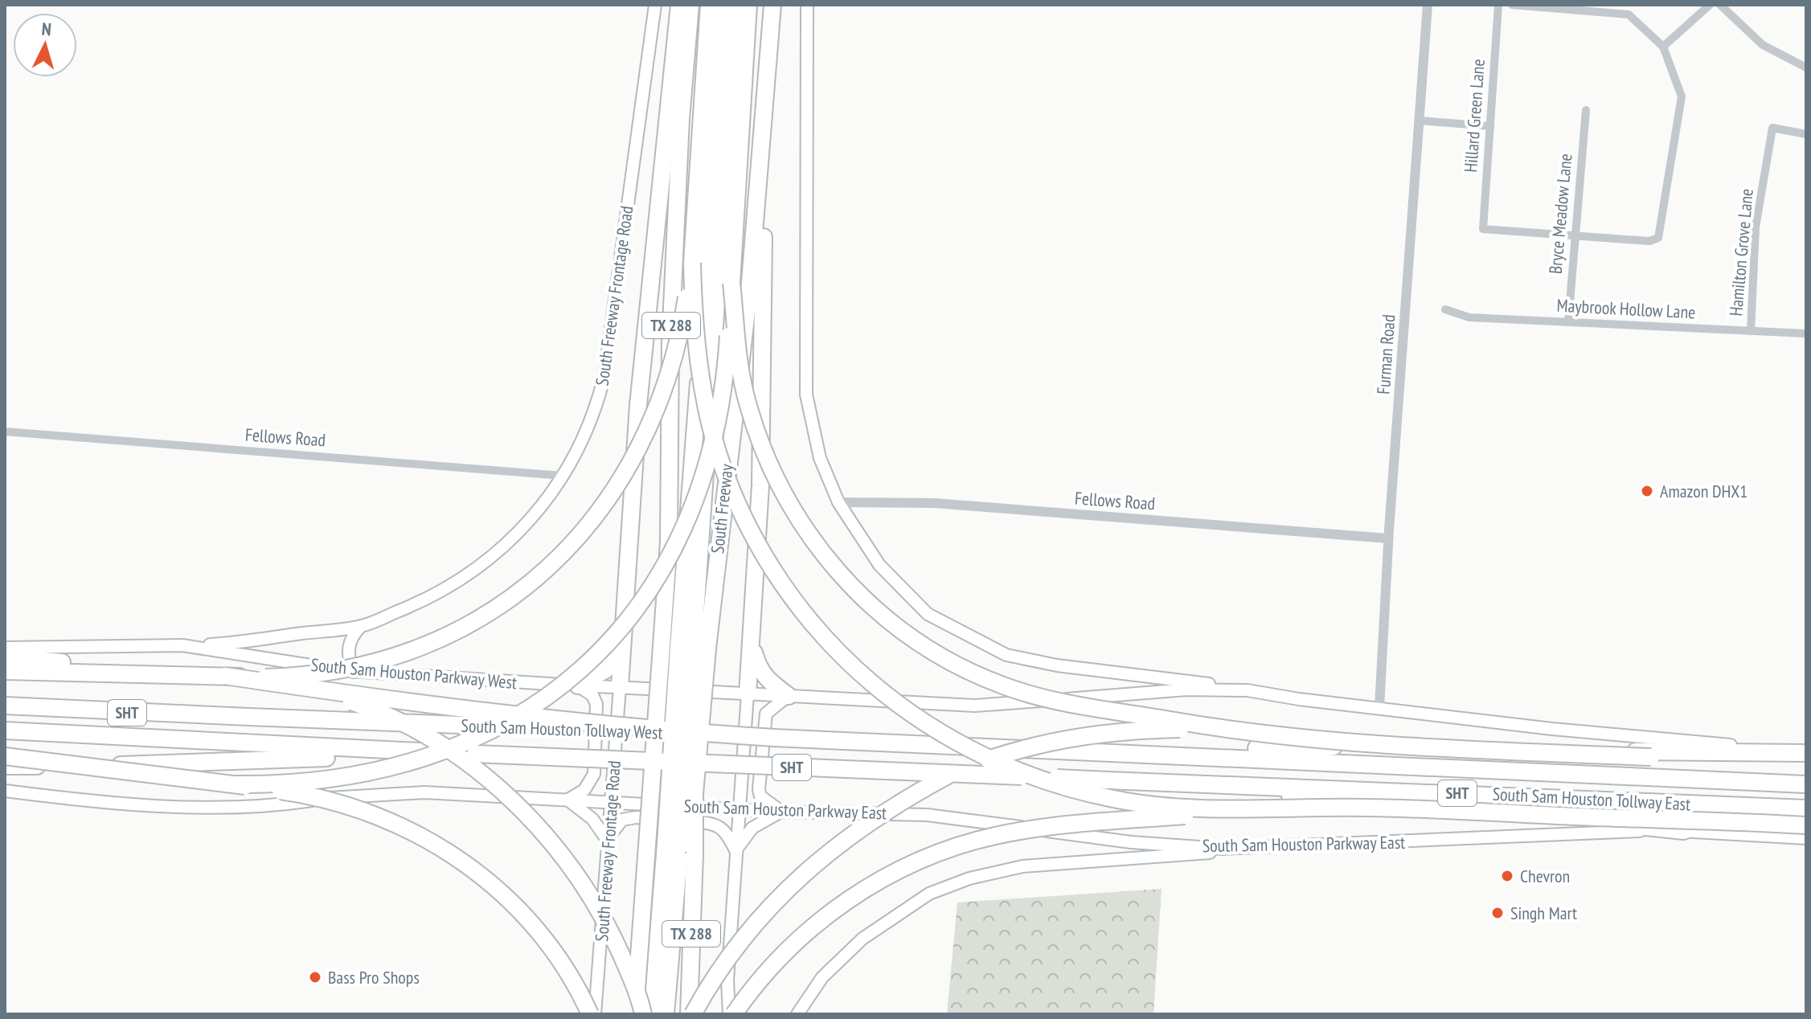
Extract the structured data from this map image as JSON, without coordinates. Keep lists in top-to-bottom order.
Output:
{
  "streets": {
    "highway": [
      "TX 288",
      "South Freeway",
      "SHT",
      "South Sam Houston Tollway West",
      "South Sam Houston Tollway East"
    ],
    "main road": ["South Freeway Frontage Road", "South Sam Houston Parkway West", "South Sam Houston Parkway East"],
    "street": [
      "Hillard Green Lane",
      "Bryce Meadow Lane",
      "Hamilton Grove Lane",
      "Maybrook Hollow Lane",
      "Furman Road",
      "Fellows Road"
    ]
  },
  "crossings": [
    ["Hillard Green Lane", "Bryce Meadow Lane"],
    ["Bryce Meadow Lane", "Maybrook Hollow Lane"],
    ["Hamilton Grove Lane", "Maybrook Hollow Lane"],
    ["South Freeway Frontage Road", "Fellows Road"],
    ["South Freeway Frontage Road", "South Sam Houston Parkway West"],
    ["South Freeway Frontage Road", "South Sam Houston Parkway East"],
    ["Furman Road", "Fellows Road"],
    ["SHT", "South Sam Houston Tollway West"],
    ["South Sam Houston Tollway West", "South Sam Houston Tollway East"]
  ],
  "places": [
    "Amazon DHX1",
    "Chevron",
    "Singh Mart",
    "Bass Pro Shops"
  ],
  "north": "top"
}
